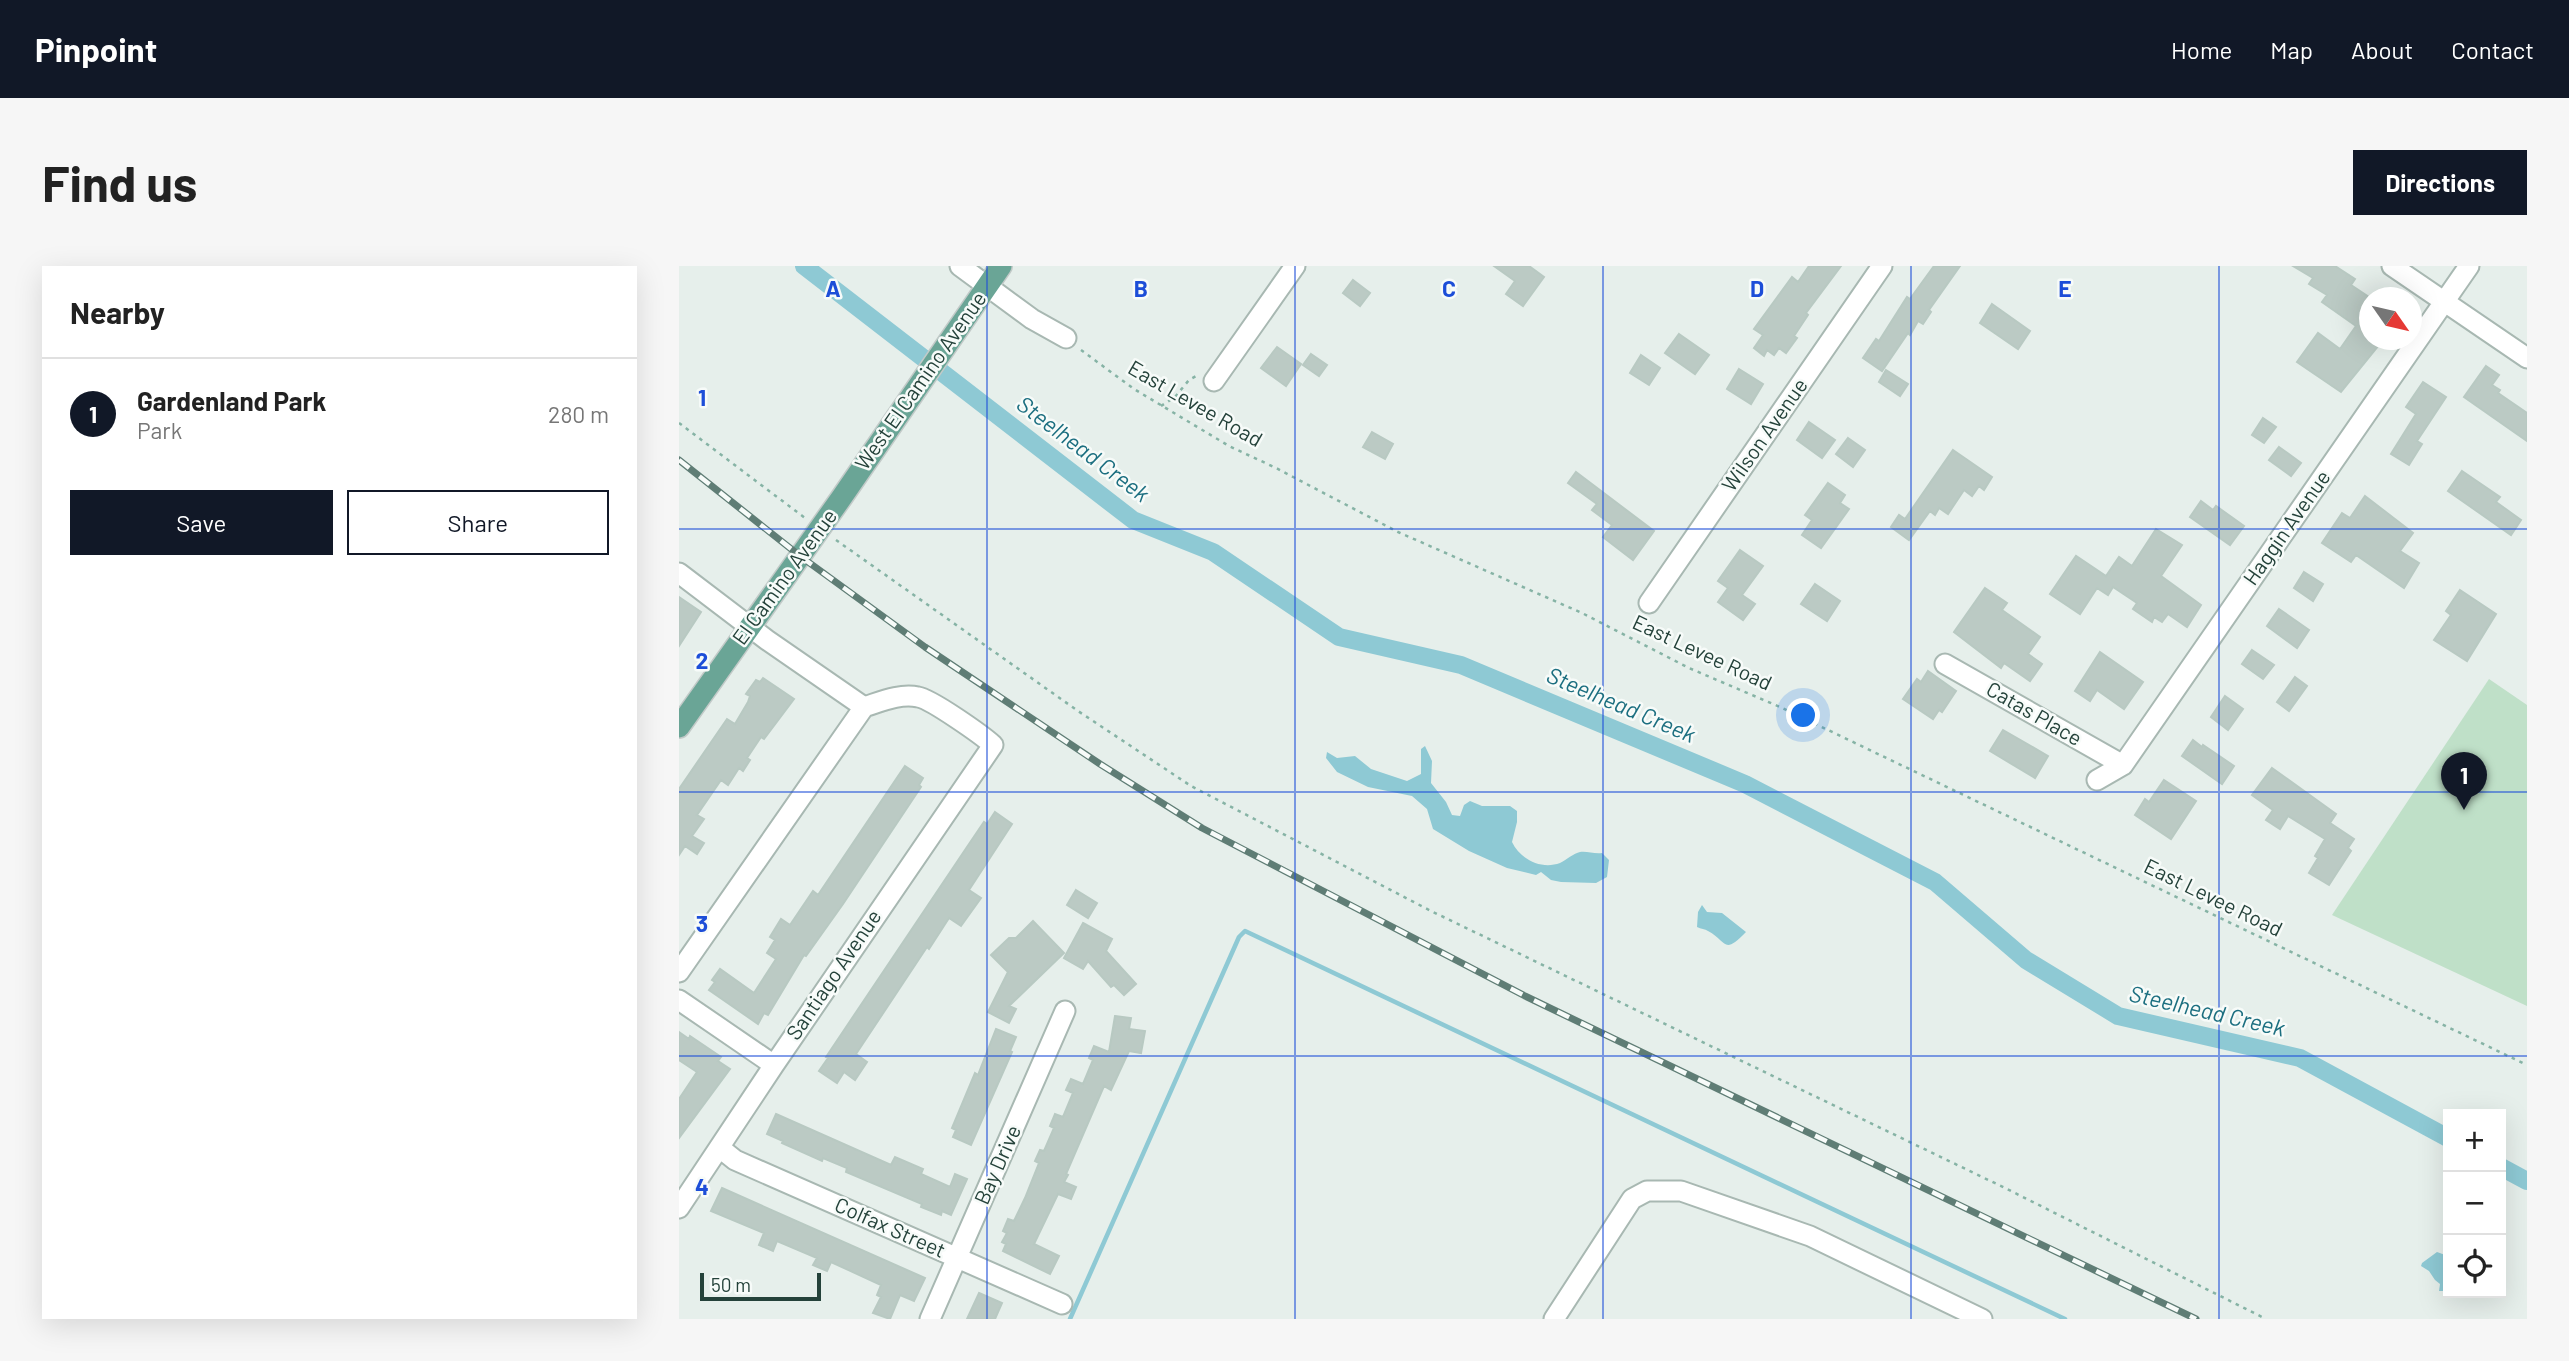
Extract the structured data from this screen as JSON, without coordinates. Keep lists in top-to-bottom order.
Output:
{
  "streets": {
    "main road": ["West El Camino Avenue", "El Camino Avenue"],
    "street": [
      "Wilson Avenue",
      "Haggin Avenue",
      "Catas Place",
      "Santiago Avenue",
      "Bay Drive",
      "Colfax Street"
    ],
    "path": ["East Levee Road"]
  },
  "crossings": [
    ["West El Camino Avenue", "El Camino Avenue"],
    ["Haggin Avenue", "Catas Place"],
    ["Santiago Avenue", "Colfax Street"],
    ["Bay Drive", "Colfax Street"]
  ],
  "water": ["Steelhead Creek"],
  "scale_bar": "50 m",
  "north": "bottom right",
  "page": {
    "header": "Pinpoint",
    "nav": [
      "Home",
      "Map",
      "About",
      "Contact"
    ],
    "buttons": [
      "Directions",
      ["Save", "Share"]
    ],
    "title": "Find us",
    "heading": "Nearby",
    "list": [
      {
        "mark": "1",
        "name": "Gardenland Park",
        "note": "Park",
        "value": "280 m"
      }
    ],
    "pins": "1",
    "map_buttons": ["+", "−"],
    "scale": "50 m"
  },
  "grid": {
    "columns": [
      "A",
      "B",
      "C",
      "D",
      "E"
    ],
    "rows": [
      "1",
      "2",
      "3",
      "4"
    ]
  }
}
